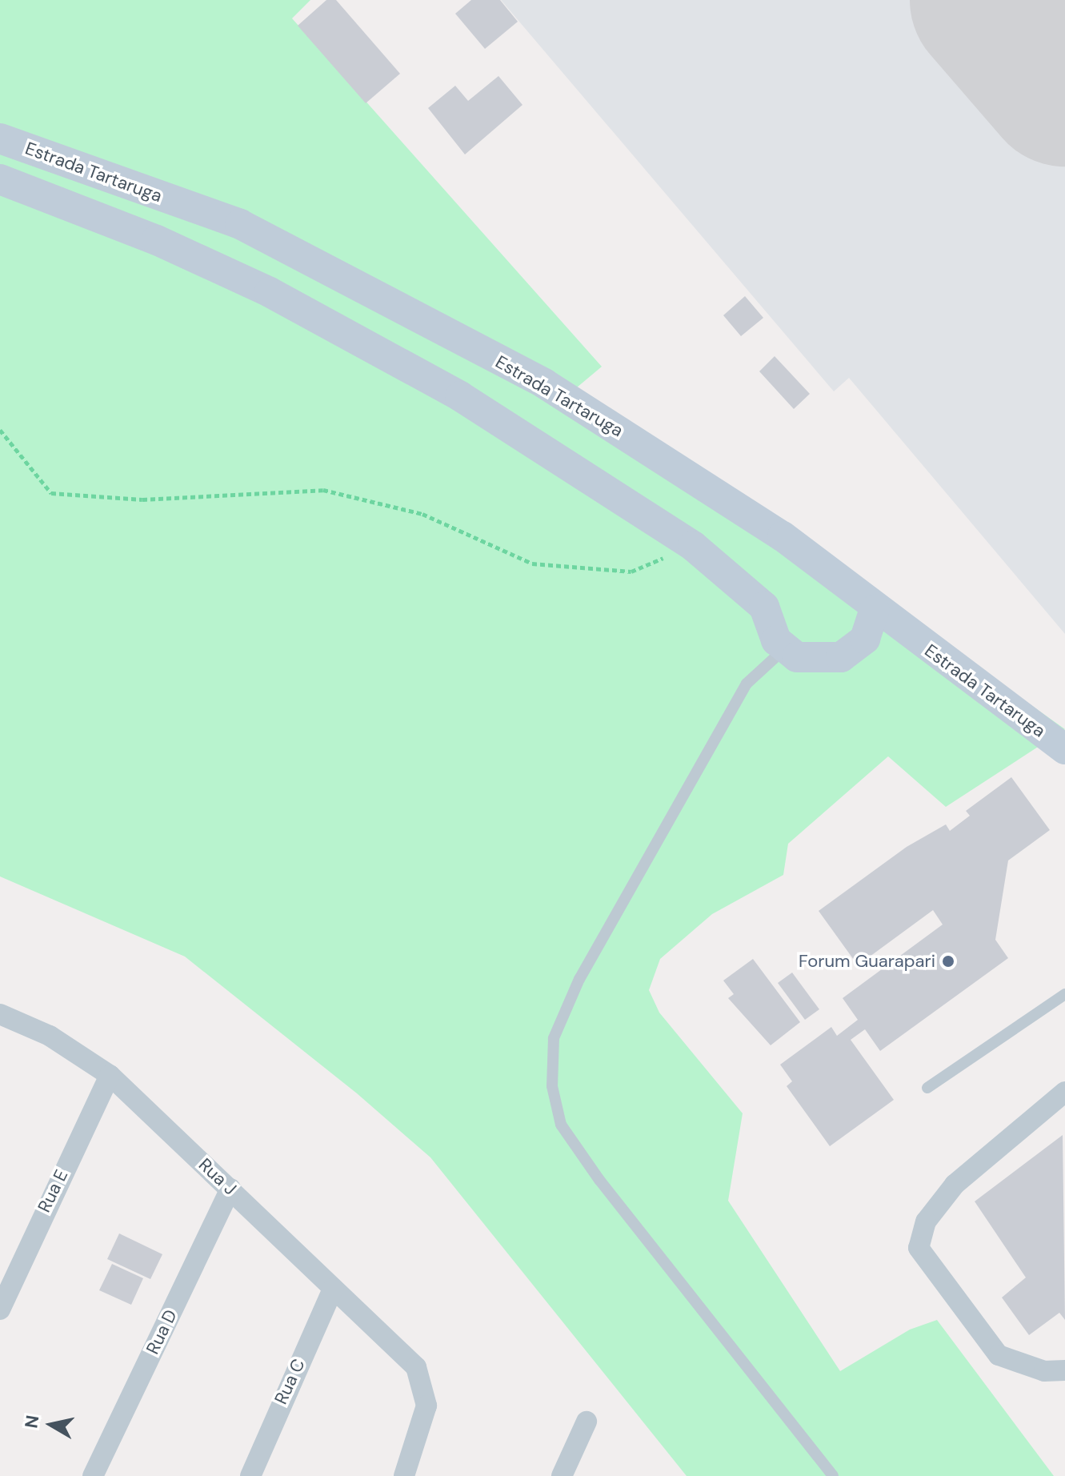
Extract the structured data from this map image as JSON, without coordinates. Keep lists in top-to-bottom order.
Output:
{
  "streets": {
    "street": [
      "Estrada Tartaruga",
      "Rua J",
      "Rua E",
      "Rua D",
      "Rua C"
    ]
  },
  "crossings": [
    ["Rua J", "Rua E"],
    ["Rua J", "Rua D"],
    ["Rua J", "Rua C"]
  ],
  "places": ["Forum Guarapari"],
  "north": "left"
}
